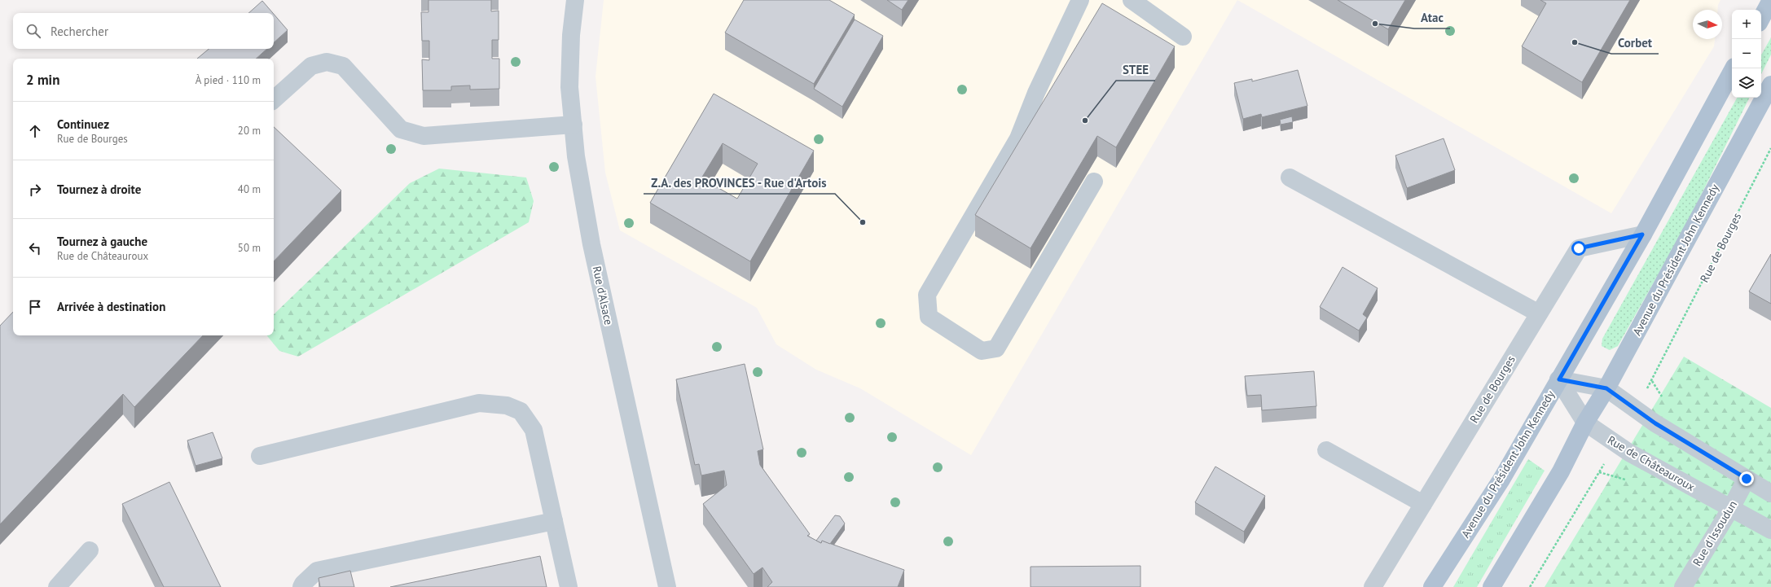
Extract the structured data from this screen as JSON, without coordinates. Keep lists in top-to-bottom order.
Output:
{
  "streets": {
    "main road": ["Avenue du Président John Kennedy"],
    "street": [
      "Rue de Bourges",
      "Rue d'Alsace",
      "Rue de Châteauroux",
      "Rue d'Issoudun"
    ]
  },
  "crossings": [
    ["Rue de Bourges", "Avenue du Président John Kennedy"],
    ["Avenue du Président John Kennedy", "Rue de Châteauroux"],
    ["Rue de Châteauroux", "Rue d'Issoudun"]
  ],
  "places": [
    "Atac",
    "Corbet",
    "STEE",
    "Z.A. des PROVINCES - Rue d'Artois"
  ],
  "north": "right",
  "page": {
    "map_buttons": ["+", "−"],
    "search": "Rechercher",
    "heading": ["2 min", "À pied · 110 m"],
    "list": [
      ["Continuez", "Rue de Bourges", "20 m"],
      ["Tournez à droite", "40 m"],
      ["Tournez à gauche", "Rue de Châteauroux", "50 m"],
      "Arrivée à destination"
    ]
  }
}
